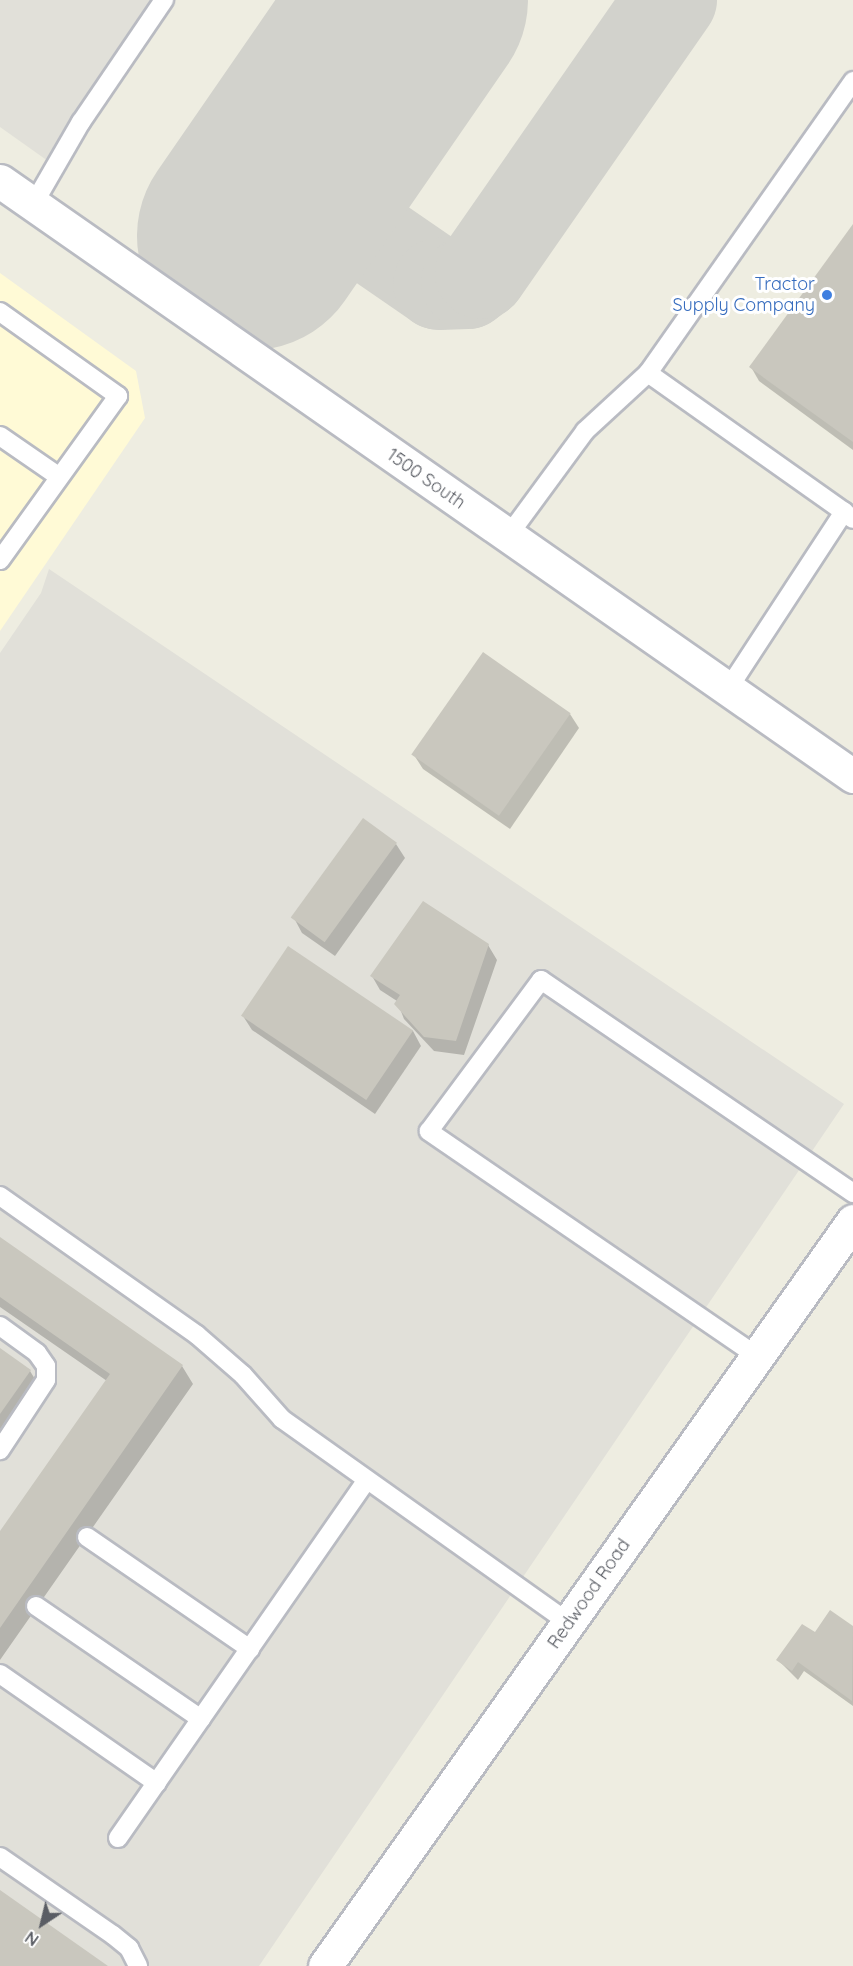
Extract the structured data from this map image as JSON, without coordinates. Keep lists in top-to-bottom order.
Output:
{
  "streets": {
    "street": ["1500 South", "Redwood Road"]
  },
  "places": ["Tractor Supply Company"],
  "north": "bottom left"
}
